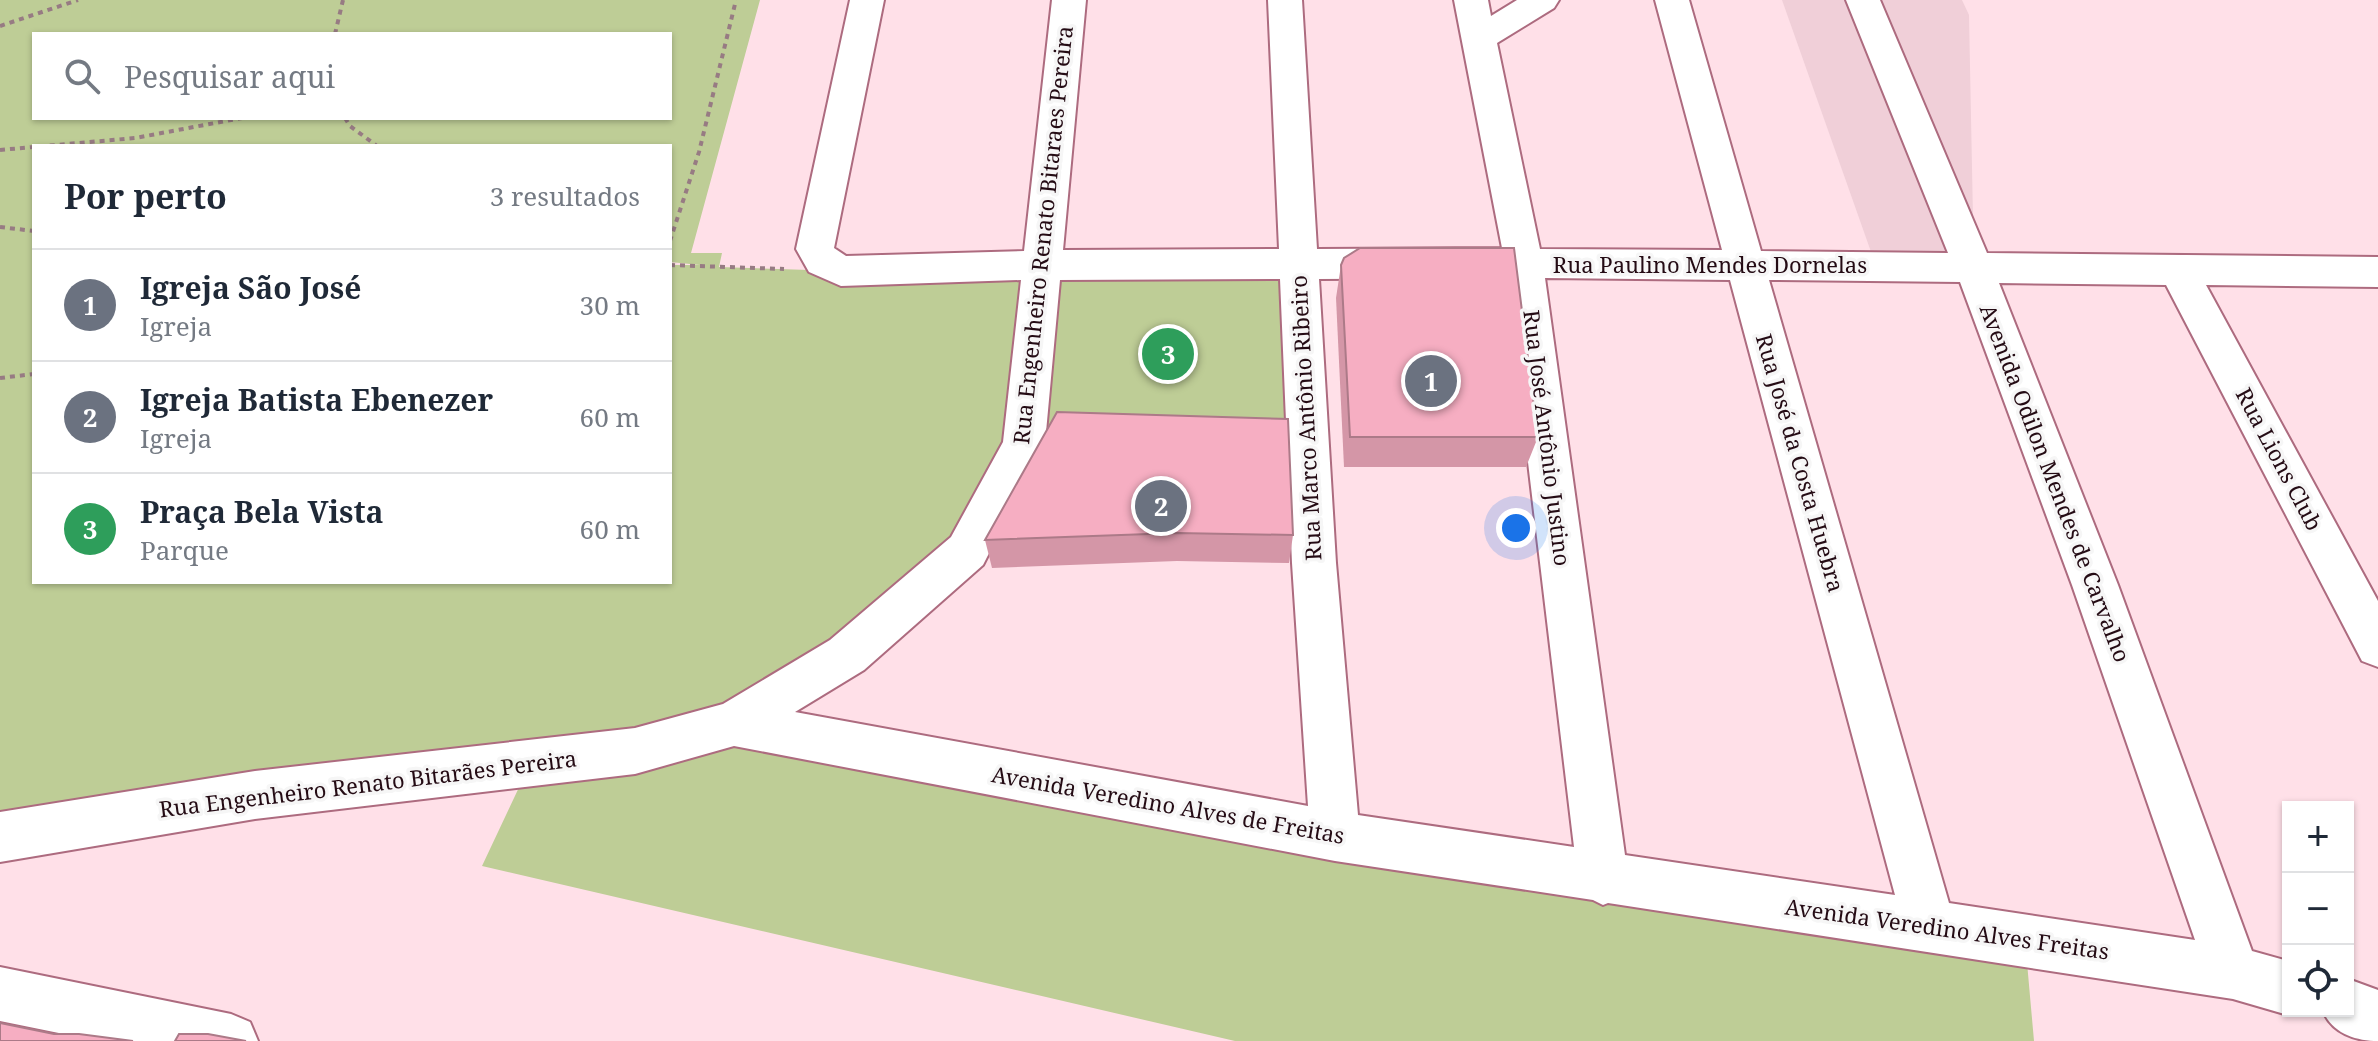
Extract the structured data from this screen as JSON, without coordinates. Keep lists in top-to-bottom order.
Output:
{
  "streets": {
    "street": [
      "Rua Engenheiro Renato Bitaraes Pereira",
      "Rua Paulino Mendes Dornelas",
      "Rua Marco Antônio Ribeiro",
      "Rua José Antônio Justino",
      "Rua Lions Club",
      "Rua José da Costa Huebra",
      "Avenida Odilon Mendes de Carvalho",
      "Rua Engenheiro Renato Bitarães Pereira",
      "Avenida Veredino Alves de Freitas",
      "Avenida Veredino Alves Freitas"
    ]
  },
  "crossings": [
    ["Rua Engenheiro Renato Bitaraes Pereira", "Rua Paulino Mendes Dornelas"],
    ["Rua Engenheiro Renato Bitaraes Pereira", "Rua Engenheiro Renato Bitarães Pereira"],
    ["Rua Engenheiro Renato Bitaraes Pereira", "Avenida Veredino Alves de Freitas"],
    ["Rua Paulino Mendes Dornelas", "Rua Marco Antônio Ribeiro"],
    ["Rua Paulino Mendes Dornelas", "Rua José Antônio Justino"],
    ["Rua Paulino Mendes Dornelas", "Rua Lions Club"],
    ["Rua Paulino Mendes Dornelas", "Rua José da Costa Huebra"],
    ["Rua Paulino Mendes Dornelas", "Avenida Odilon Mendes de Carvalho"],
    ["Rua Marco Antônio Ribeiro", "Avenida Veredino Alves de Freitas"],
    ["Rua José Antônio Justino", "Avenida Veredino Alves de Freitas"],
    ["Rua José Antônio Justino", "Avenida Veredino Alves Freitas"],
    ["Rua José da Costa Huebra", "Avenida Veredino Alves Freitas"],
    ["Avenida Odilon Mendes de Carvalho", "Avenida Veredino Alves Freitas"],
    ["Rua Engenheiro Renato Bitarães Pereira", "Avenida Veredino Alves de Freitas"],
    ["Avenida Veredino Alves de Freitas", "Avenida Veredino Alves Freitas"]
  ],
  "page": {
    "search": "Pesquisar aqui",
    "heading": ["Por perto", "3 resultados"],
    "list": [
      {
        "mark": "1",
        "name": "Igreja São José",
        "note": "Igreja",
        "value": "30 m"
      },
      {
        "mark": "2",
        "name": "Igreja Batista Ebenezer",
        "note": "Igreja",
        "value": "60 m"
      },
      {
        "mark": "3",
        "name": "Praça Bela Vista",
        "note": "Parque",
        "value": "60 m"
      }
    ],
    "pins": ["3", "1", "2"],
    "map_buttons": ["+", "−"]
  }
}
